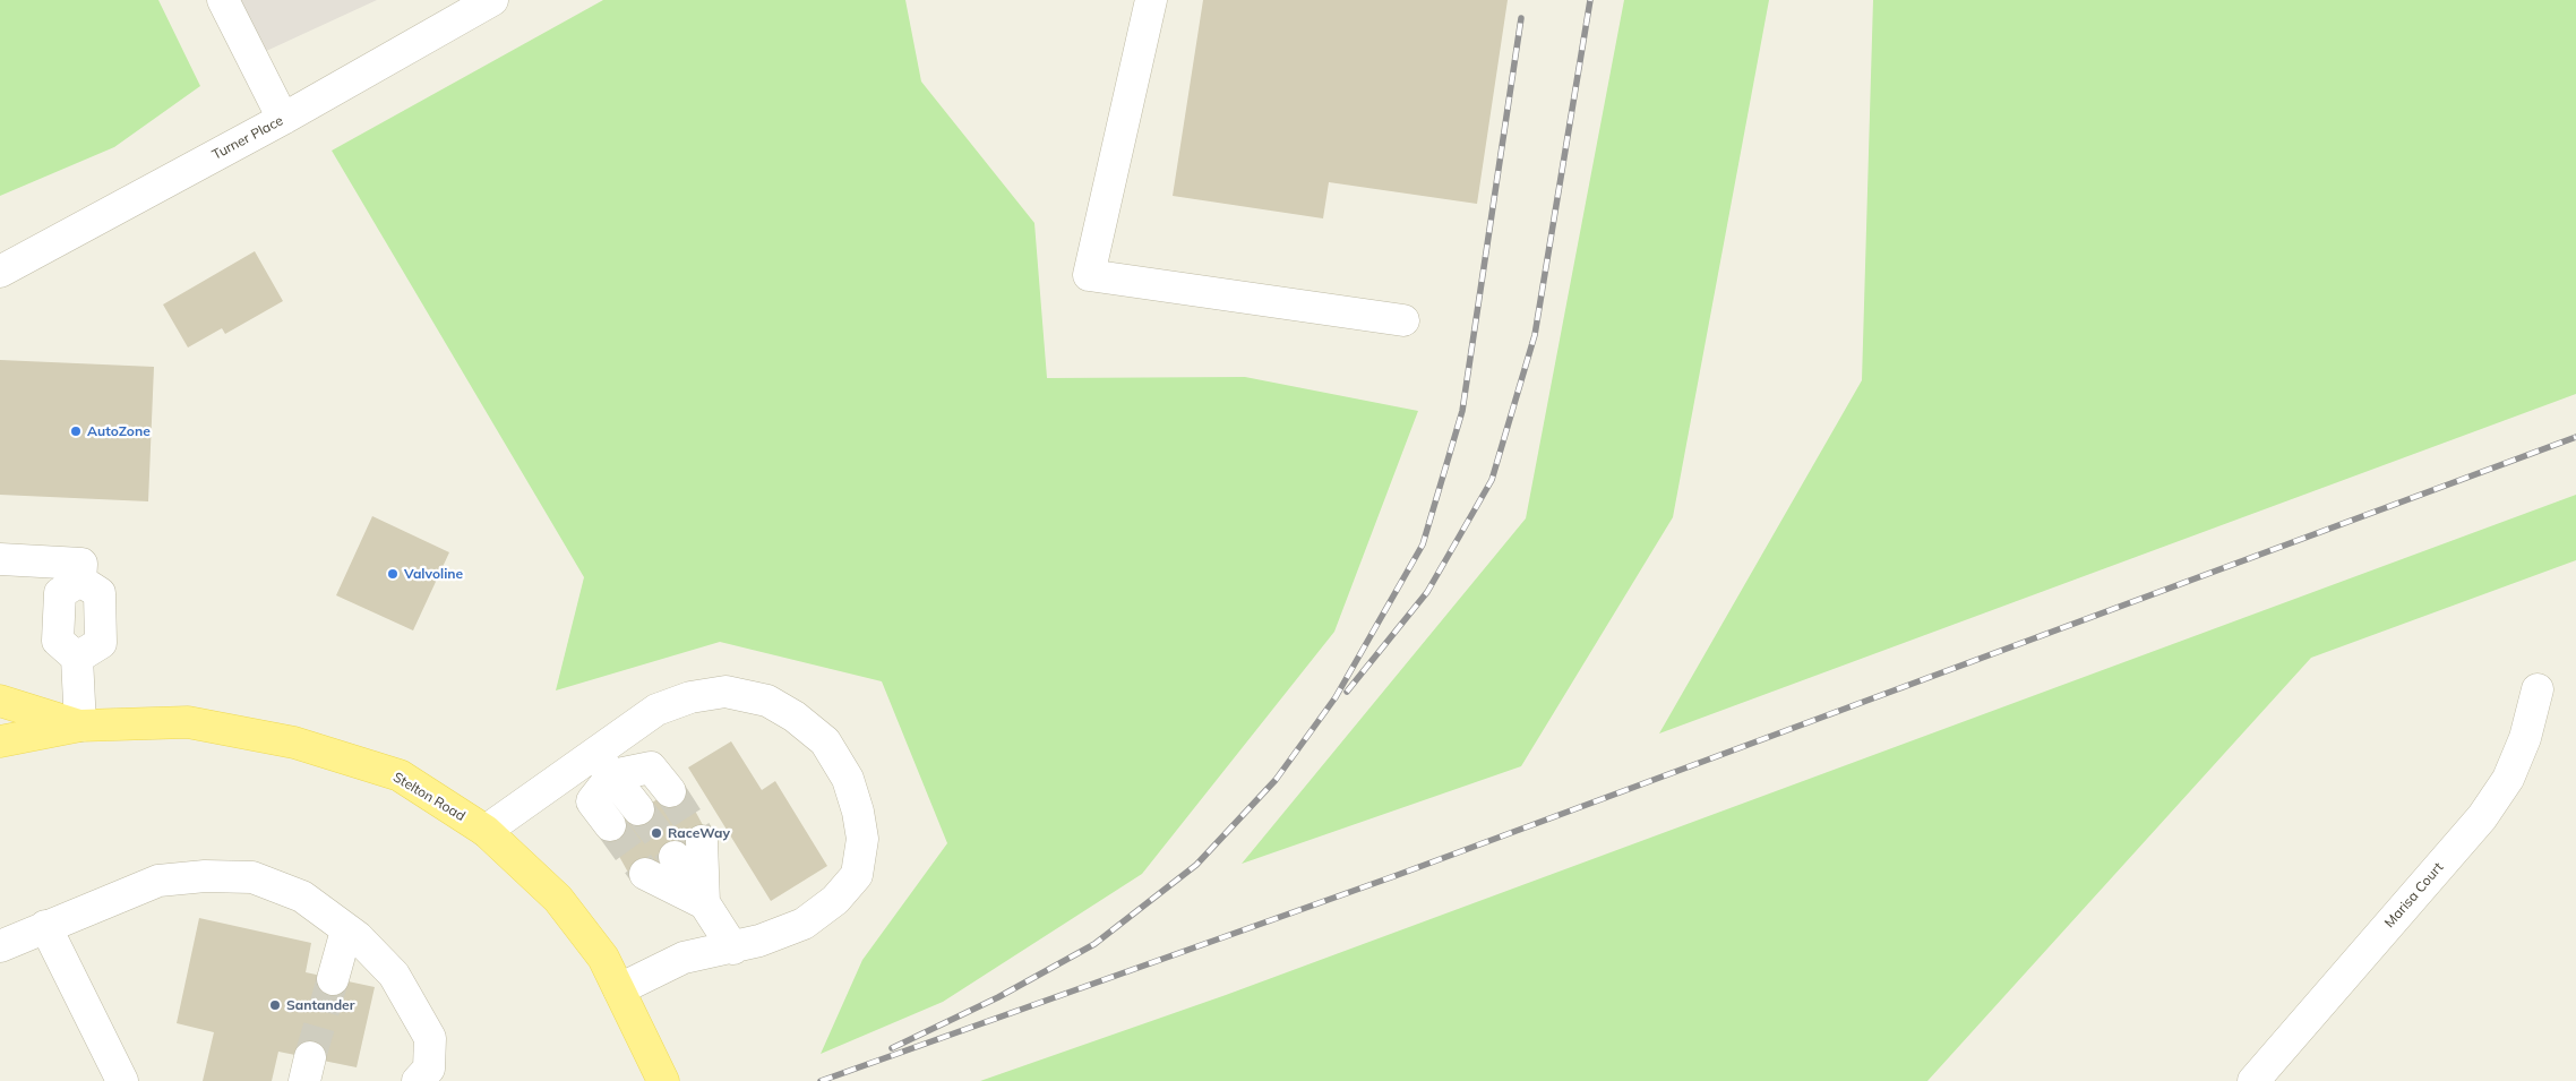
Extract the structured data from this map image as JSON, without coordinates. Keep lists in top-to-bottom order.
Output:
{
  "streets": {
    "main road": ["Stelton Road"],
    "street": ["Turner Place", "Marisa Court"]
  },
  "places": [
    "AutoZone",
    "Valvoline",
    "RaceWay",
    "Santander"
  ]
}
